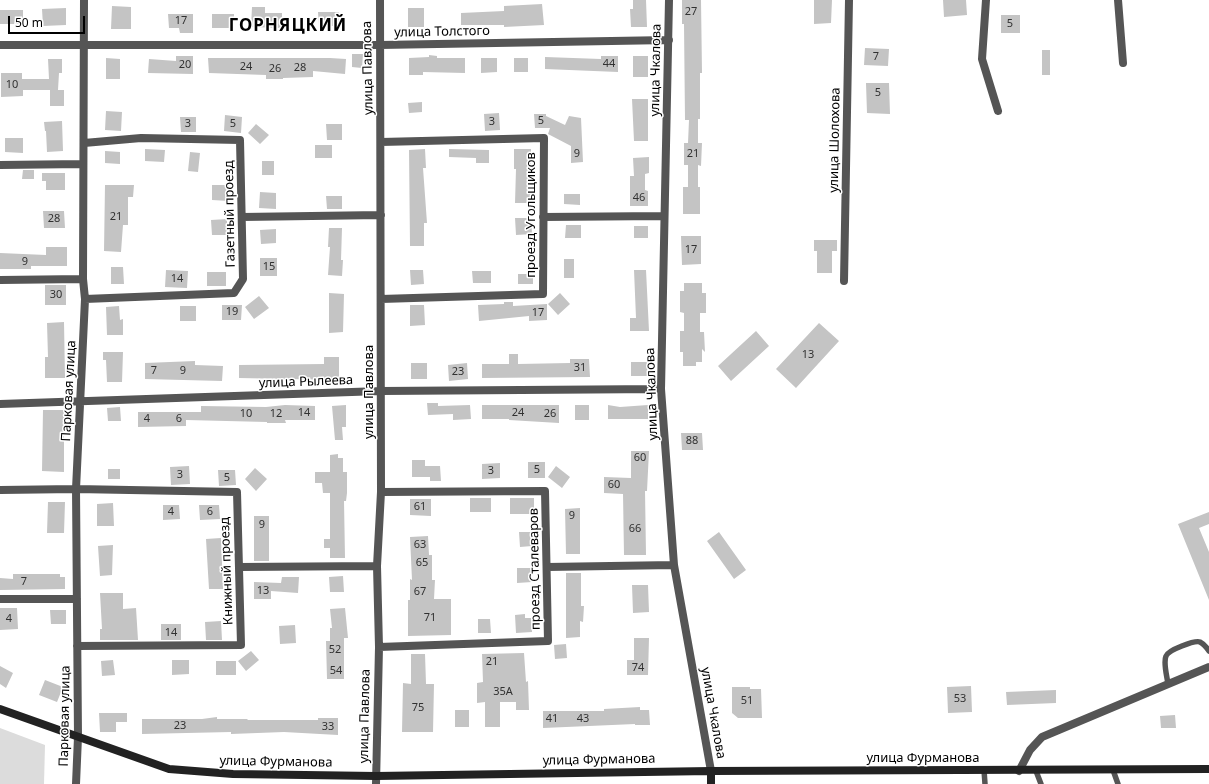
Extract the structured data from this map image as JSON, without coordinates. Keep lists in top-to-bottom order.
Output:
{
  "streets": {
    "street": [
      "улица Толстого",
      "улица Павлова",
      "улица Чкалова",
      "улица Шолохова",
      "Газетный проезд",
      "проезд Угольщиков",
      "улица Рылеева",
      "Парковая улица",
      "проезд Сталеваров",
      "Книжный проезд",
      "улица Фурманова"
    ]
  },
  "crossings": [
    ["улица Толстого", "улица Павлова"],
    ["улица Толстого", "улица Чкалова"],
    ["улица Толстого", "Парковая улица"],
    ["улица Павлова", "проезд Угольщиков"],
    ["улица Павлова", "улица Рылеева"],
    ["улица Павлова", "проезд Сталеваров"],
    ["улица Павлова", "улица Фурманова"],
    ["улица Чкалова", "улица Рылеева"],
    ["улица Чкалова", "улица Фурманова"],
    ["Газетный проезд", "Парковая улица"],
    ["улица Рылеева", "Парковая улица"],
    ["Парковая улица", "Книжный проезд"],
    ["Парковая улица", "улица Фурманова"]
  ],
  "districts": ["ГОРНЯЦКИЙ"],
  "house_numbers": [
    "27",
    "17",
    "5",
    "7",
    "44",
    "20",
    "24",
    "28",
    "26",
    "10",
    "5",
    "5",
    "3",
    "3",
    "5",
    "9",
    "21",
    "46",
    "21",
    "28",
    "17",
    "9",
    "15",
    "14",
    "30",
    "19",
    "17",
    "13",
    "31",
    "7",
    "9",
    "23",
    "14",
    "24",
    "10",
    "12",
    "26",
    "4",
    "6",
    "88",
    "60",
    "5",
    "3",
    "3",
    "5",
    "60",
    "61",
    "4",
    "6",
    "9",
    "9",
    "66",
    "63",
    "65",
    "7",
    "13",
    "67",
    "71",
    "4",
    "14",
    "52",
    "21",
    "74",
    "54",
    "35А",
    "53",
    "51",
    "75",
    "41",
    "43",
    "23",
    "33"
  ],
  "scale_bar": "50 m"
}
